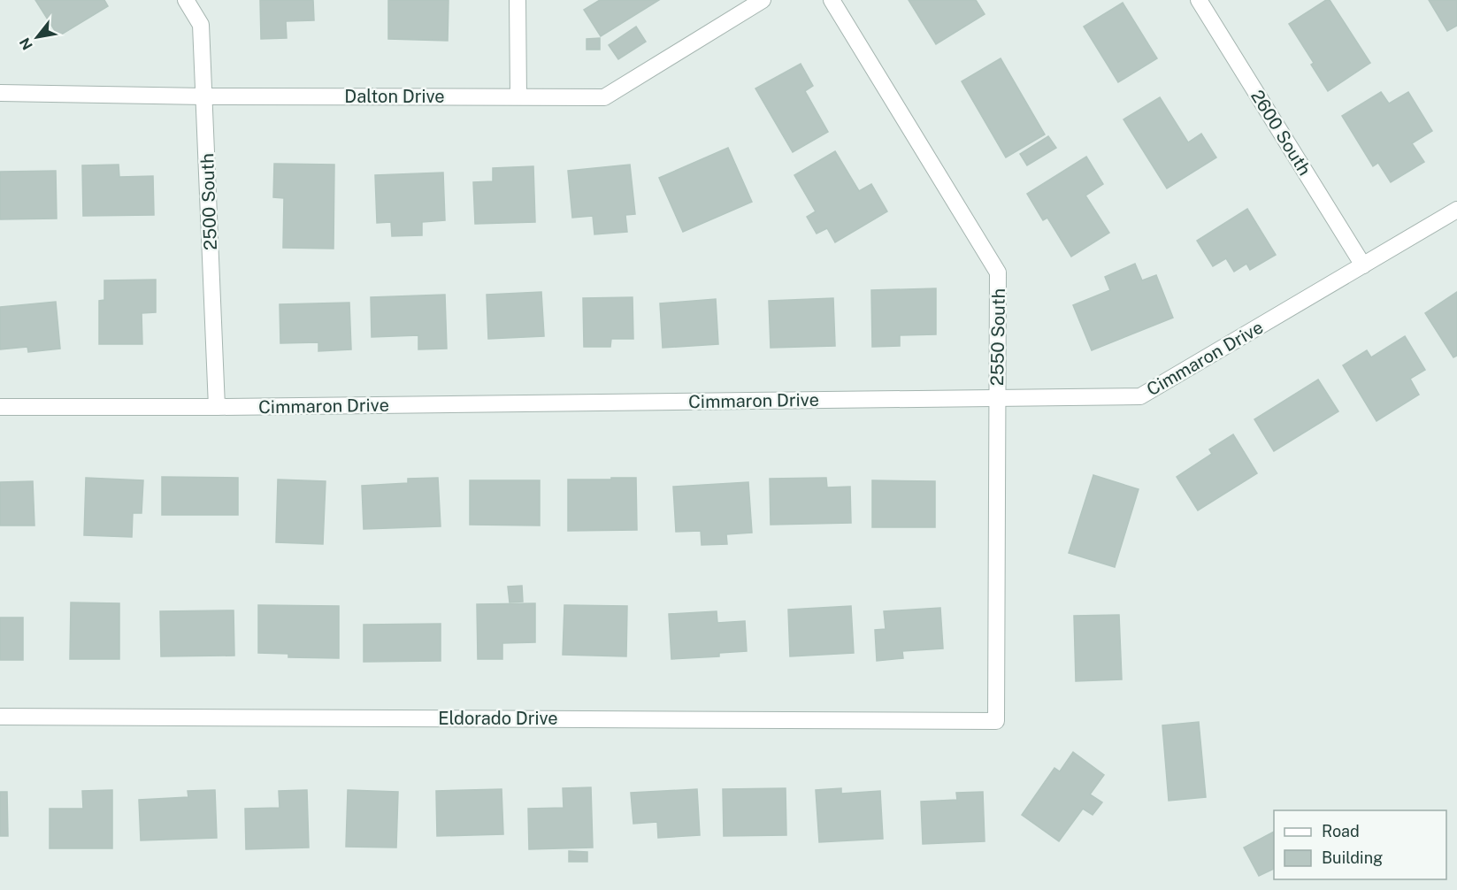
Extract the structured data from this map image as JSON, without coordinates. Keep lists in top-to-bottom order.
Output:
{
  "streets": {
    "street": [
      "Dalton Drive",
      "2600 South",
      "2500 South",
      "2550 South",
      "Cimmaron Drive",
      "Eldorado Drive"
    ]
  },
  "crossings": [
    ["Dalton Drive", "2500 South"],
    ["2600 South", "Cimmaron Drive"],
    ["2500 South", "Cimmaron Drive"],
    ["2550 South", "Cimmaron Drive"],
    ["2550 South", "Eldorado Drive"]
  ],
  "legend": ["Road", "Building"],
  "north": "bottom left"
}
